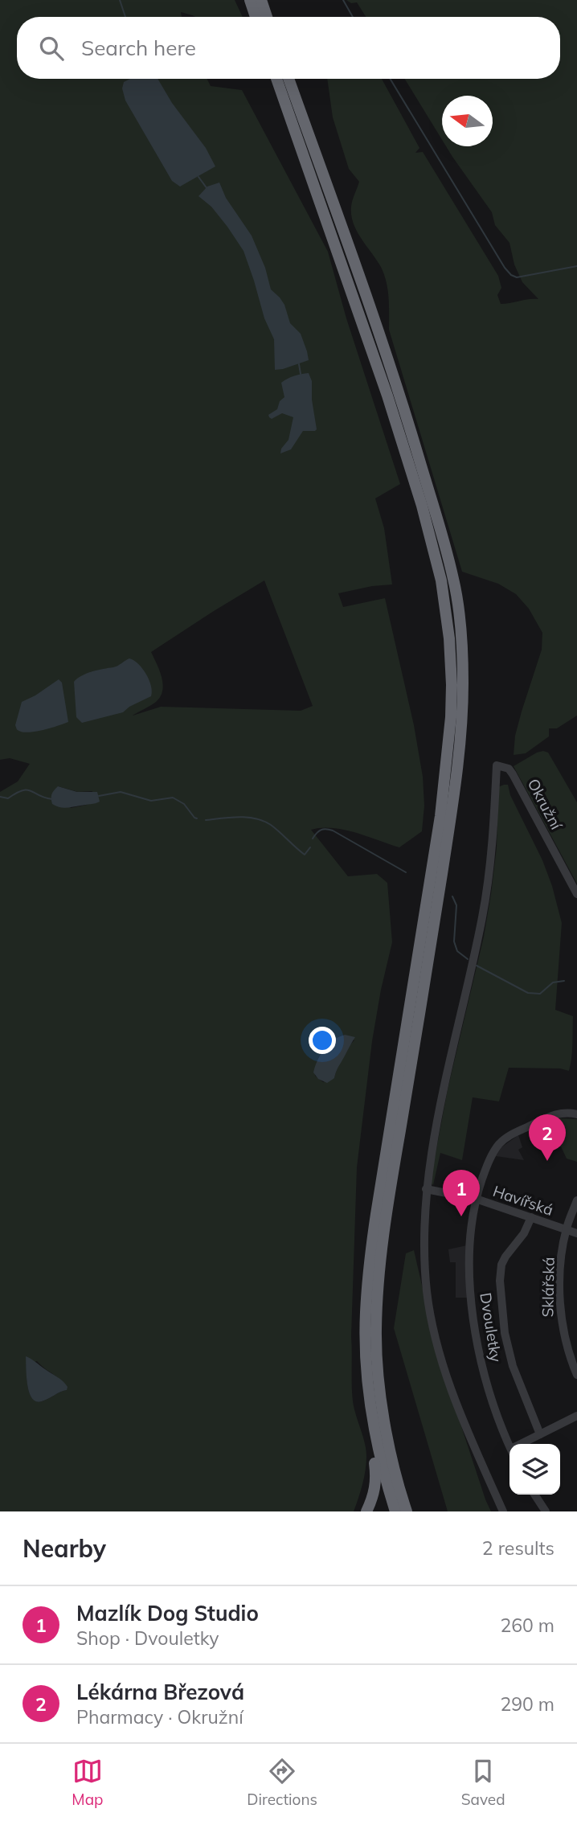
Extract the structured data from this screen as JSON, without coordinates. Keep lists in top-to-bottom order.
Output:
{
  "streets": {
    "street": [
      "Okružní",
      "Havířská",
      "Sklářská",
      "Dvouletky"
    ]
  },
  "crossings": [
    ["Okružní", "Havířská"],
    ["Havířská", "Sklářská"],
    ["Havířská", "Dvouletky"]
  ],
  "north": "left",
  "page": {
    "search": "Search here",
    "pins": ["2", "1"],
    "heading": ["Nearby", "2 results"],
    "list": [
      {
        "mark": "1",
        "name": "Mazlík Dog Studio",
        "note": "Shop · Dvouletky",
        "value": "260 m"
      },
      {
        "mark": "2",
        "name": "Lékárna Březová",
        "note": "Pharmacy · Okružní",
        "value": "290 m"
      }
    ],
    "nav": ["Map", "Directions", "Saved"]
  }
}
